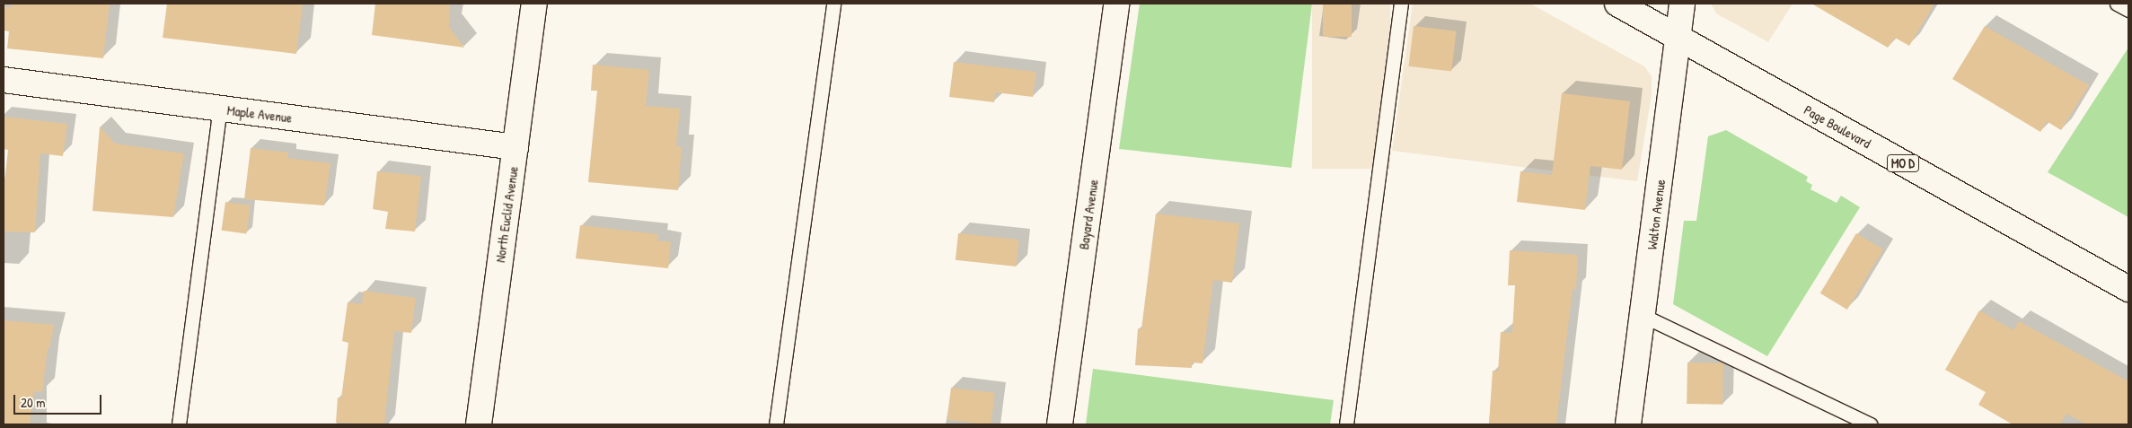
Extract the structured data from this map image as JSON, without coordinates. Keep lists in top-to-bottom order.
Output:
{
  "streets": {
    "street": [
      "Maple Avenue",
      "Page Boulevard",
      "MO D",
      "North Euclid Avenue",
      "Bayard Avenue",
      "Walton Avenue"
    ]
  },
  "crossings": [
    ["Maple Avenue", "North Euclid Avenue"],
    ["Page Boulevard", "Walton Avenue"]
  ],
  "scale_bar": "20 m"
}
